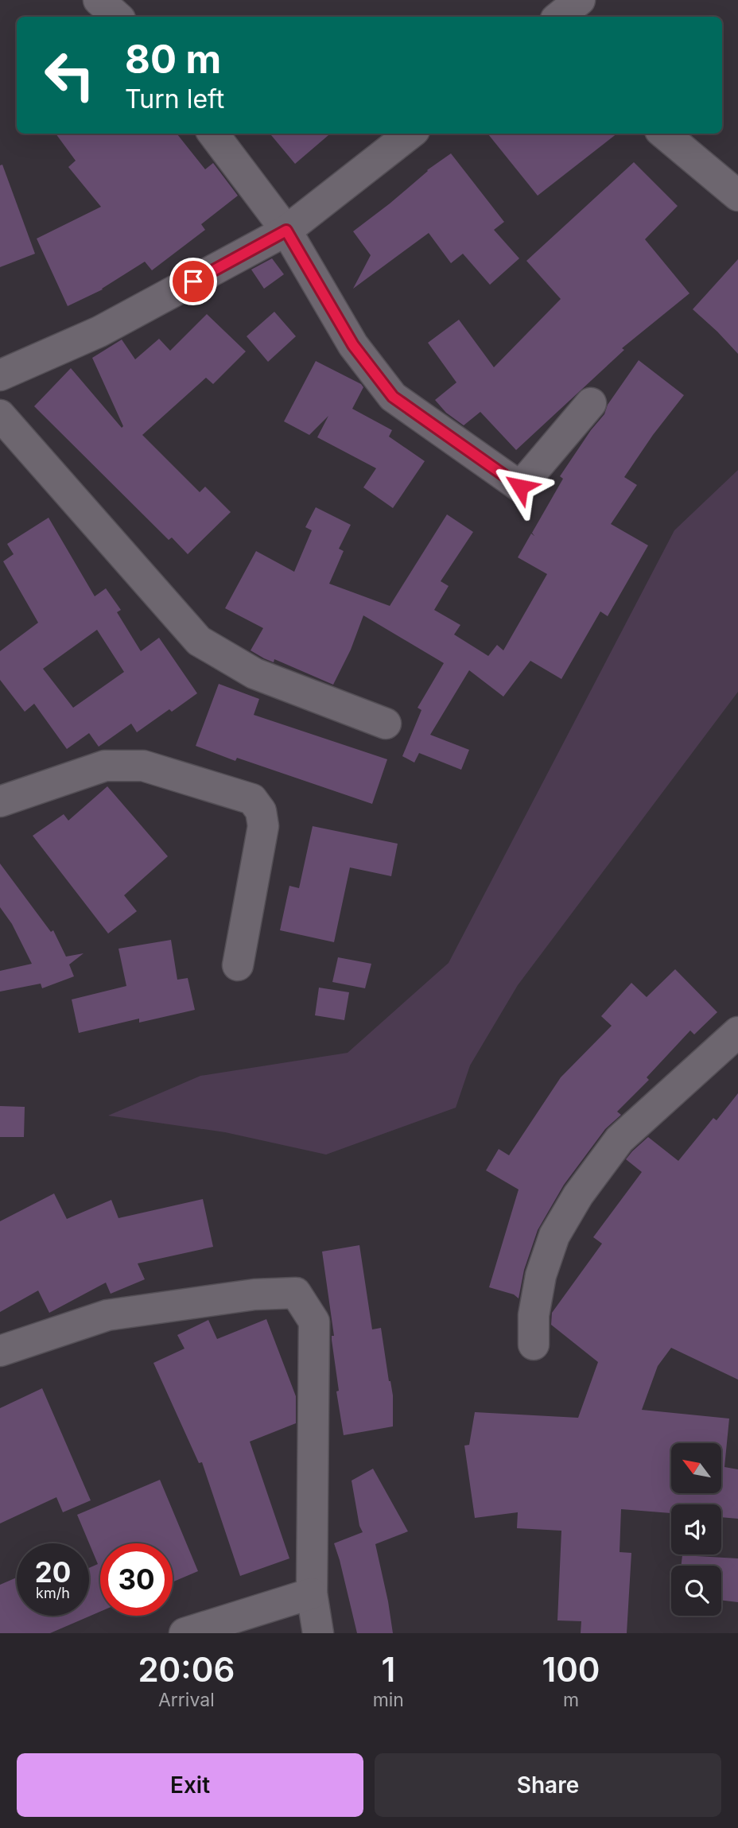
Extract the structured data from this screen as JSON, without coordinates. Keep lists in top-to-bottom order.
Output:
{
  "north": "top left",
  "page": {
    "turn": ["80 m", "Turn left"],
    "speed": "20 km/h",
    "limit": "30",
    "eta": [
      "20:06",
      "Arrival",
      "1",
      "min",
      "100",
      "m"
    ],
    "buttons": ["Exit", "Share"]
  }
}
